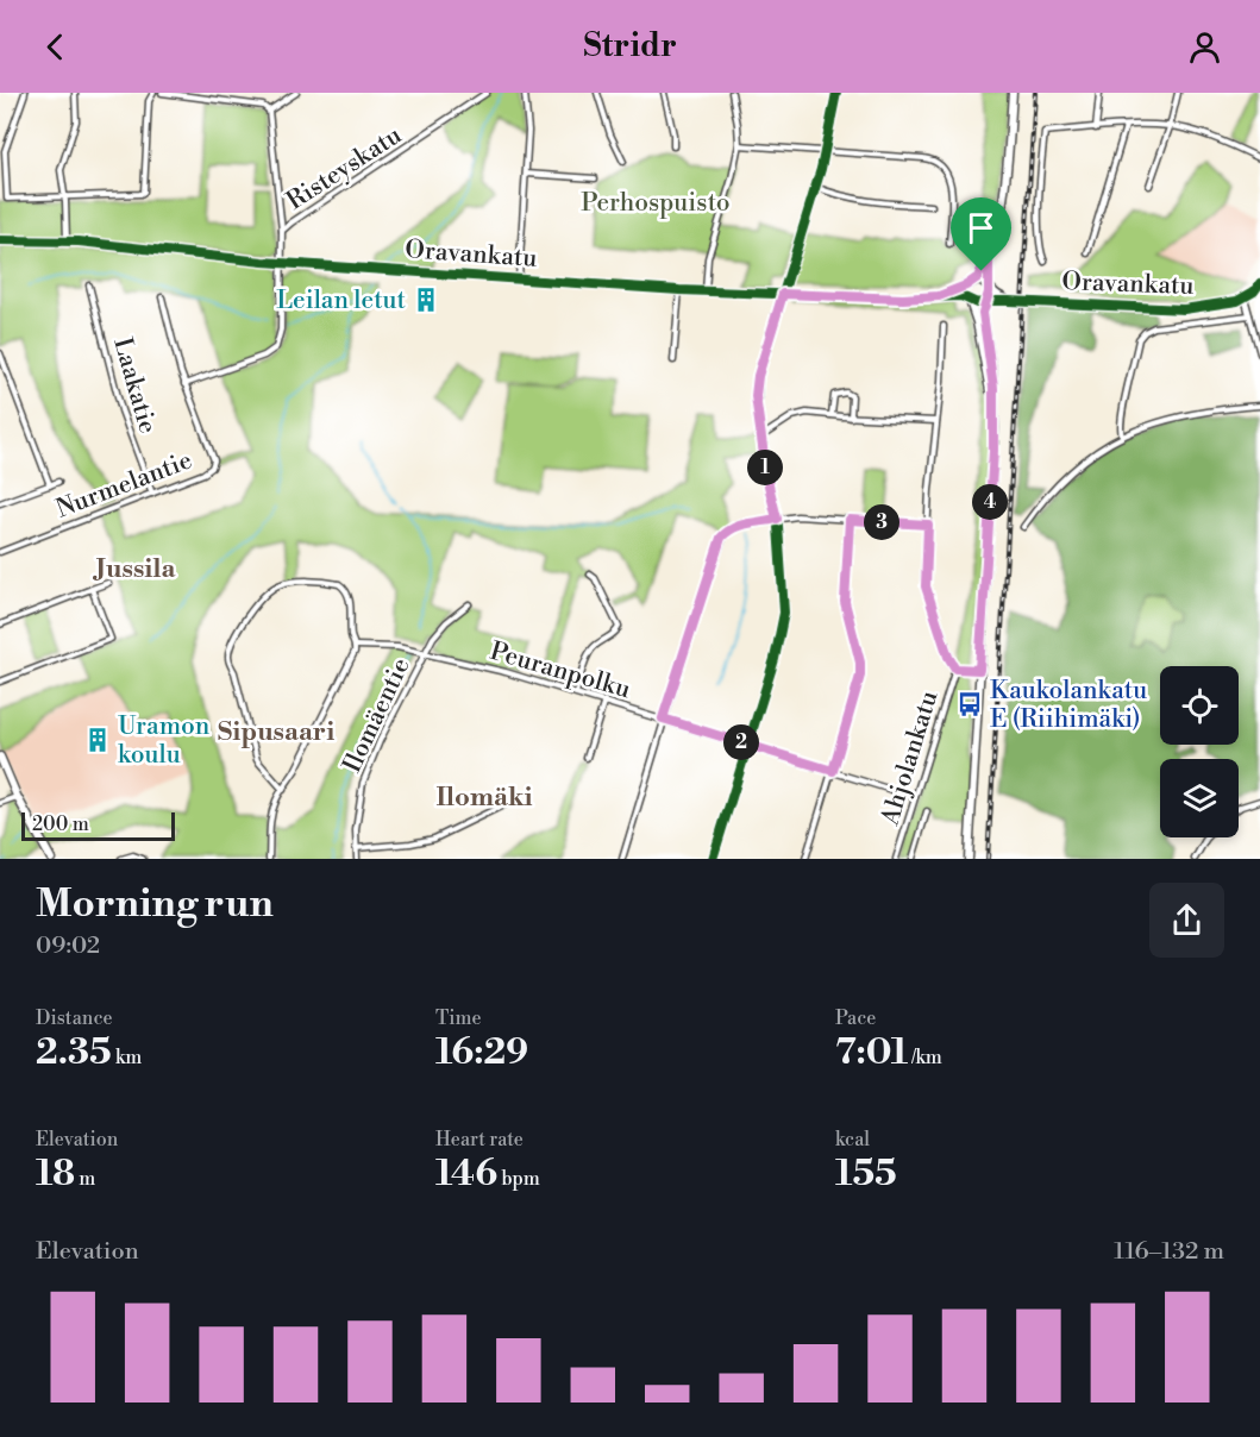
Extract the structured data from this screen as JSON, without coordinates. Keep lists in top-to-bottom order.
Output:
{
  "streets": {
    "street": [
      "Risteyskatu",
      "Oravankatu",
      "Laakatie",
      "Nurmelantie",
      "Peuranpolku",
      "Ilomäentie",
      "Ahjolankatu"
    ]
  },
  "crossings": [
    ["Risteyskatu", "Oravankatu"],
    ["Risteyskatu", "Nurmelantie"],
    ["Laakatie", "Nurmelantie"],
    ["Peuranpolku", "Ilomäentie"],
    ["Peuranpolku", "Ahjolankatu"]
  ],
  "districts": ["Jussila", "Sipusaari", "Ilomäki"],
  "parks": ["Perhospuisto"],
  "places": {
    "building": ["Leilan letut", "Uramon koulu"],
    "bus stop": ["Kaukolankatu E (Riihimäki)"]
  },
  "scale_bar": "200 m",
  "page": {
    "header": "Stridr",
    "pins": [
      "1",
      "4",
      "3",
      "2"
    ],
    "scale": "200 m",
    "heading": ["Morning run", "09:02"],
    "stats": [
      ["Distance", "2.35 km"],
      ["Time", "16:29"],
      ["Pace", "7:01 /km"],
      ["Elevation", "18 m"],
      ["Heart rate", "146 bpm"],
      ["kcal", "155"]
    ],
    "chart": ["Elevation", "116–132 m"]
  }
}
